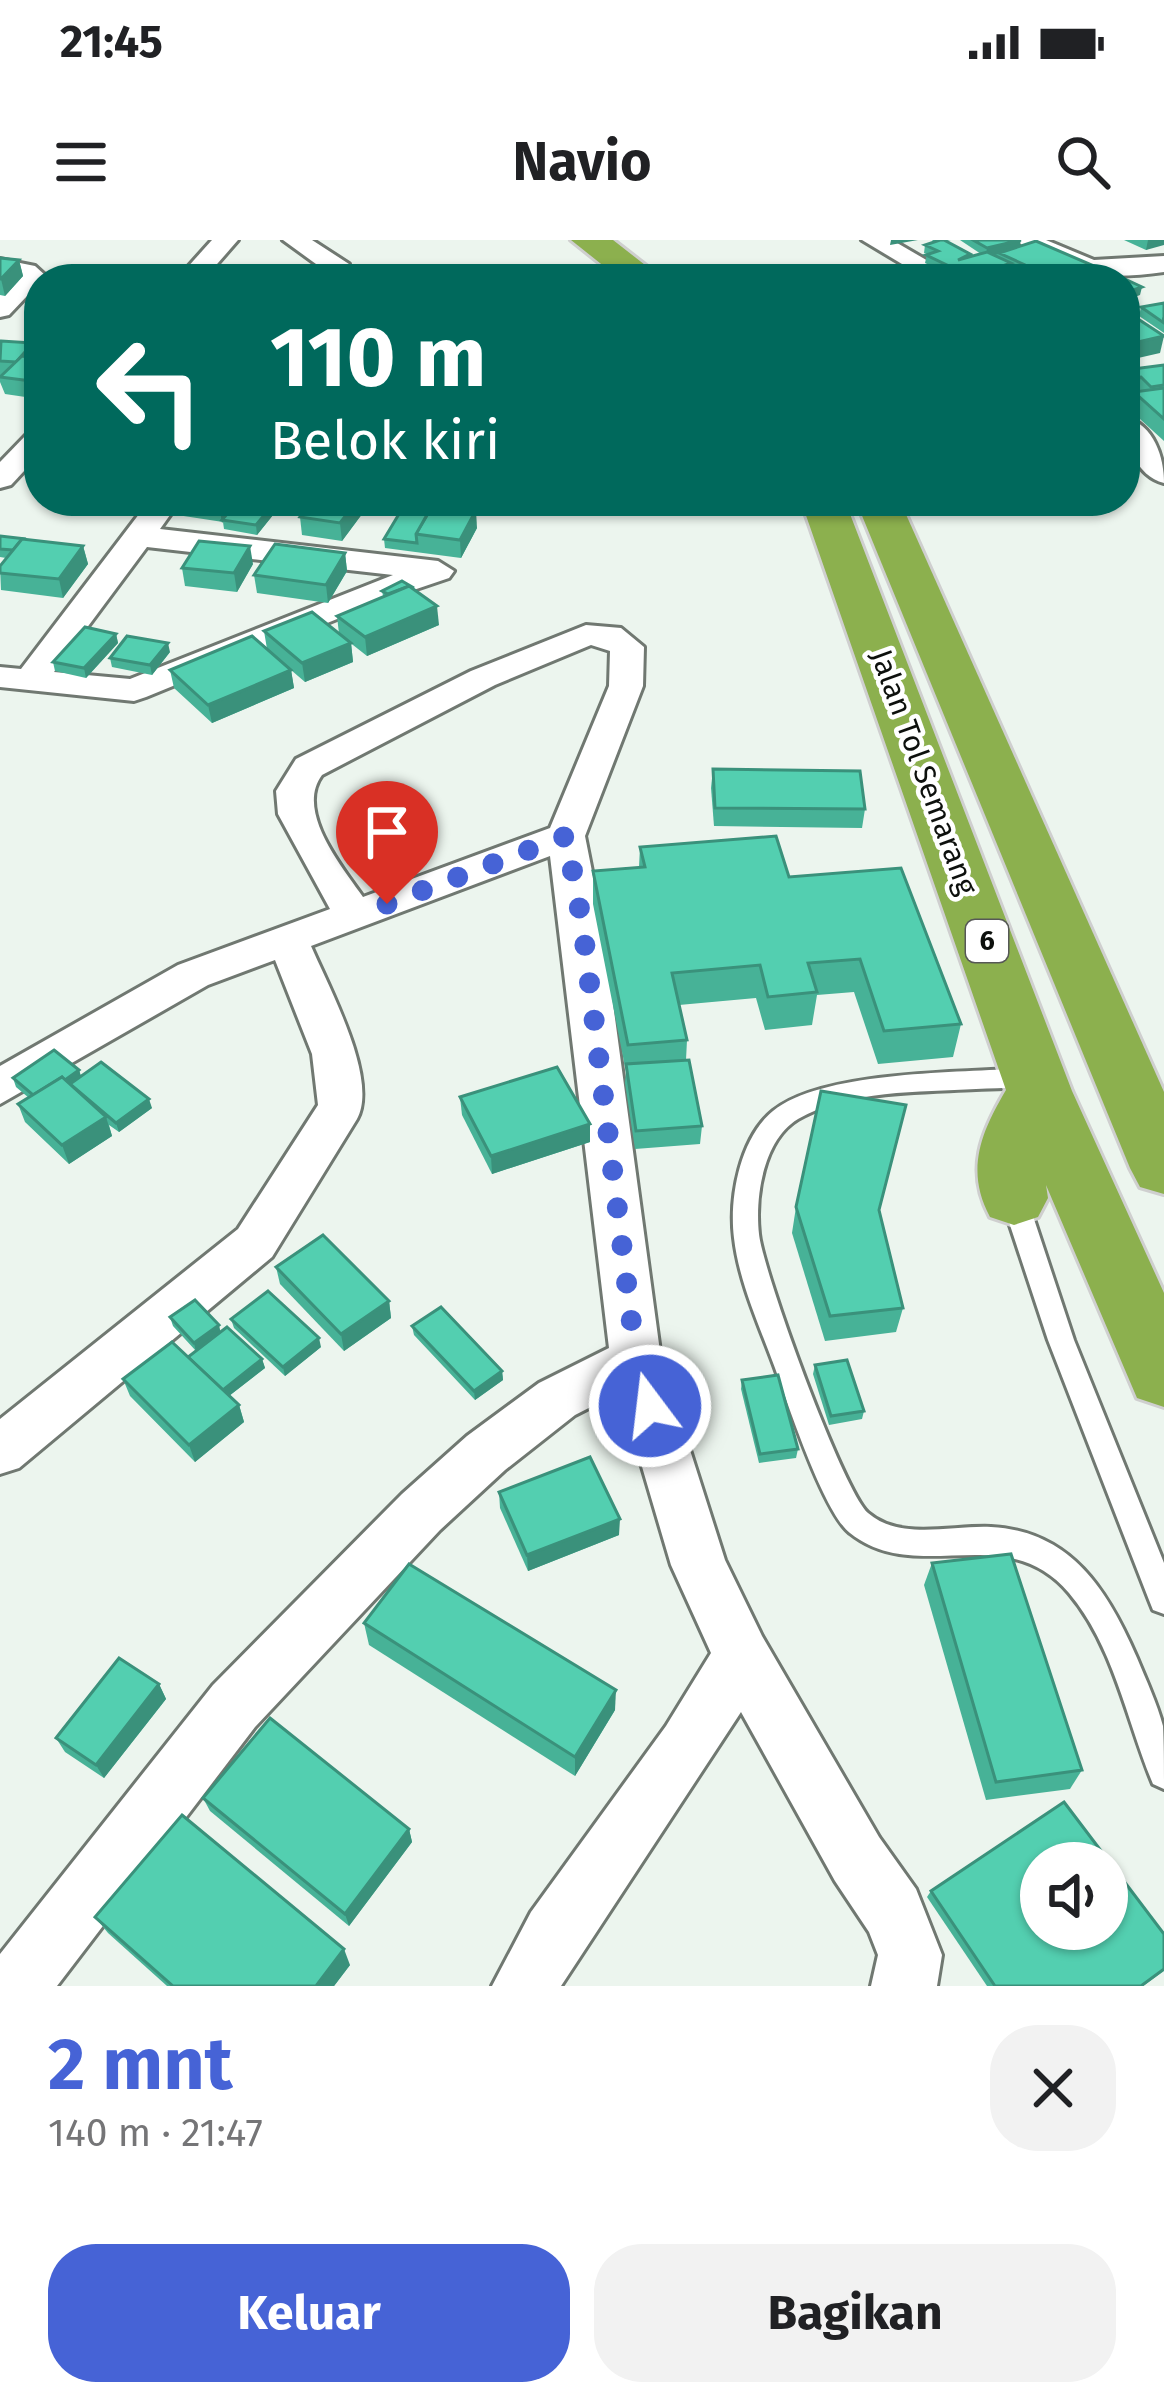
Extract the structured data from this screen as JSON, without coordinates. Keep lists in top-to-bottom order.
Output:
{
  "streets": {
    "highway": ["Jalan Tol Semarang", "6"]
  },
  "page": {
    "status": "21:45",
    "header": "Navio",
    "turn": ["110 m", "Belok kiri"],
    "heading": ["2 mnt", "140 m · 21:47"],
    "buttons": ["Keluar", "Bagikan"]
  }
}
